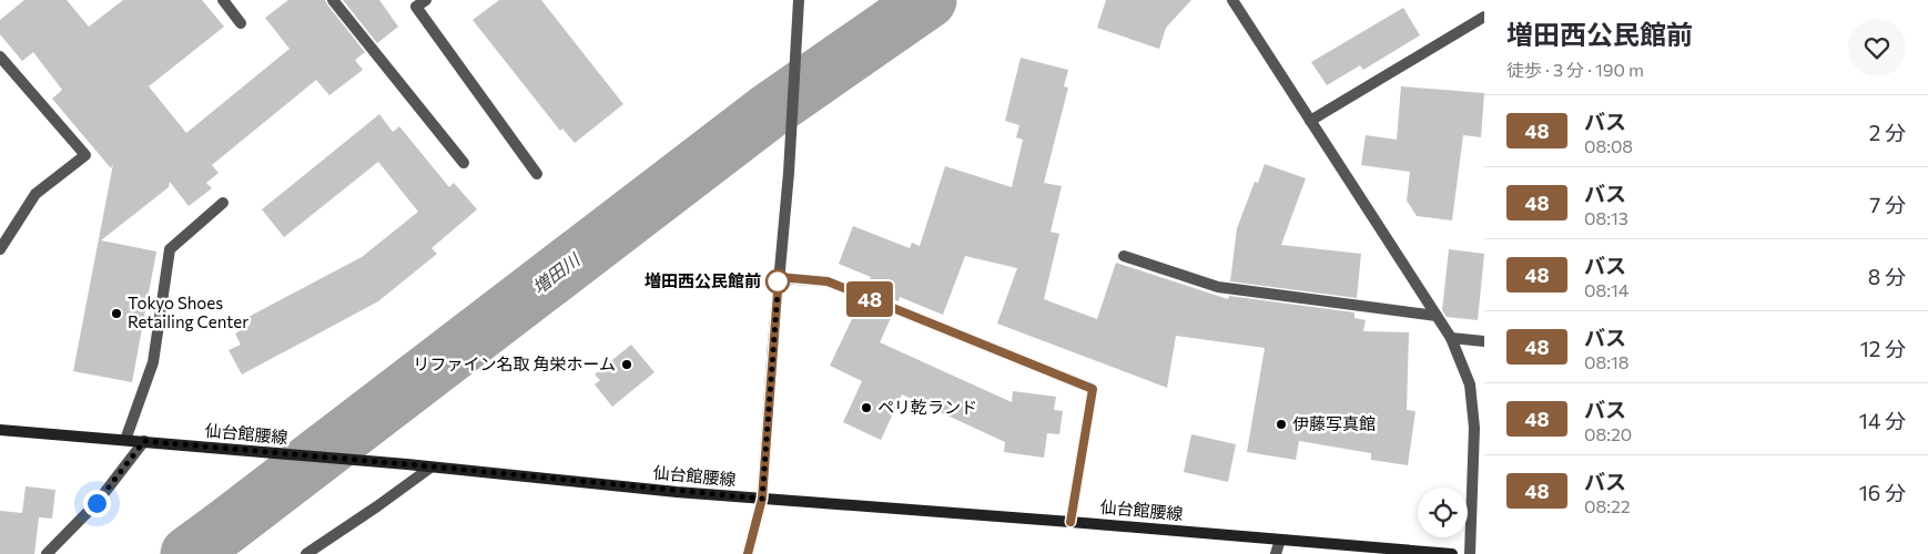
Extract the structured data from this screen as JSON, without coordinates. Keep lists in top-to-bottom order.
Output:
{
  "streets": {
    "main road": ["仙台館腰線"]
  },
  "water": ["増田川"],
  "places": [
    "増田西公民館前",
    "Tokyo Shoes Retailing Center",
    "リファイン名取 角栄ホーム",
    "ペリ乾ランド",
    "伊藤写真館"
  ],
  "lines": ["bus line 48"],
  "page": {
    "on_map": "48",
    "heading": ["増田西公民館前", "徒歩 · 3 分 · 190 m"],
    "list": [
      {
        "mark": "48",
        "name": "バス",
        "note": "08:08",
        "value": "2 分"
      },
      {
        "mark": "48",
        "name": "バス",
        "note": "08:13",
        "value": "7 分"
      },
      {
        "mark": "48",
        "name": "バス",
        "note": "08:14",
        "value": "8 分"
      },
      {
        "mark": "48",
        "name": "バス",
        "note": "08:18",
        "value": "12 分"
      },
      {
        "mark": "48",
        "name": "バス",
        "note": "08:20",
        "value": "14 分"
      },
      {
        "mark": "48",
        "name": "バス",
        "note": "08:22",
        "value": "16 分"
      }
    ]
  }
}
